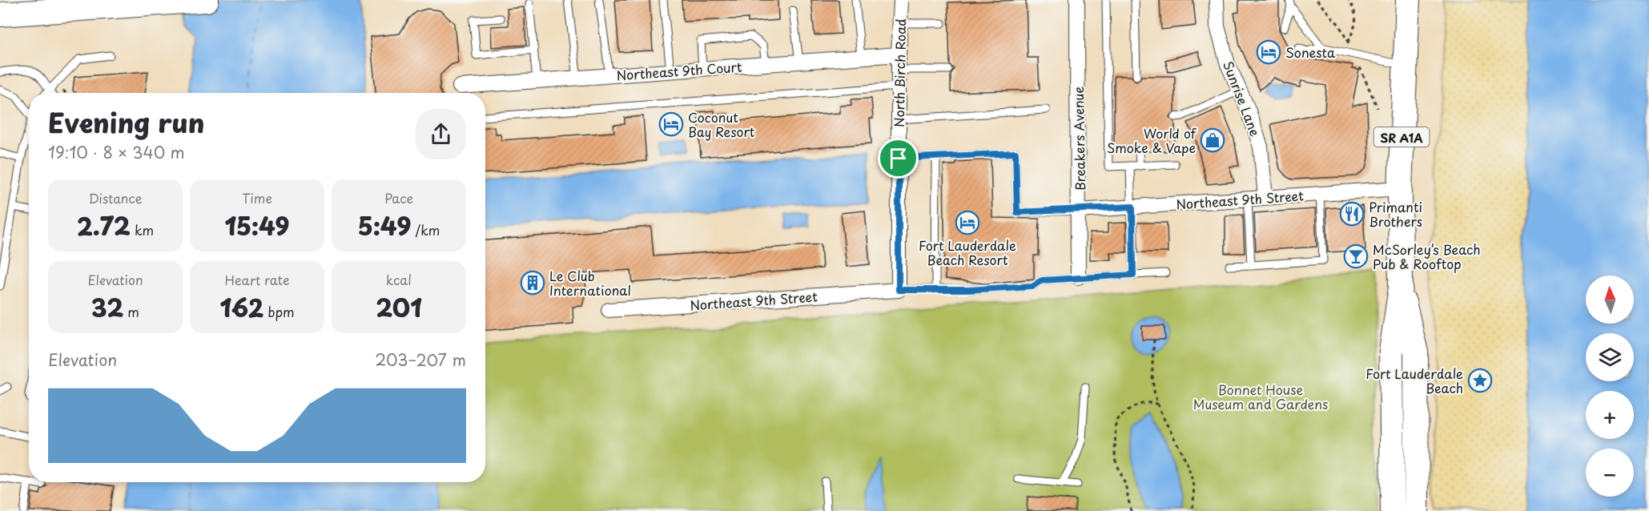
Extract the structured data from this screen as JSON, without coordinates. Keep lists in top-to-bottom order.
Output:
{
  "streets": {
    "main road": ["SR A1A"],
    "street": [
      "Northeast 9th Court",
      "North Birch Road",
      "Sunrise Lane",
      "Breakers Avenue",
      "Northeast 9th Street"
    ]
  },
  "crossings": [
    ["Northeast 9th Court", "North Birch Road"],
    ["North Birch Road", "Northeast 9th Street"],
    ["Sunrise Lane", "Northeast 9th Street"],
    ["SR A1A", "Northeast 9th Street"],
    ["Breakers Avenue", "Northeast 9th Street"]
  ],
  "parks": ["Bonnet House Museum and Gardens"],
  "places": {
    "hotel": ["Sonesta", "Coconut Bay Resort", "Fort Lauderdale Beach Resort"],
    "shop": ["World of Smoke & Vape"],
    "restaurant": ["Primanti Brothers"],
    "bar": ["McSorley’s Beach Pub & Rooftop"],
    "building": ["Le Club International"],
    "place": ["Fort Lauderdale Beach"]
  },
  "north": "top",
  "page": {
    "heading": ["Evening run", "19:10 · 8 × 340 m"],
    "stats": [
      ["Distance", "2.72 km"],
      ["Time", "15:49"],
      ["Pace", "5:49 /km"],
      ["Elevation", "32 m"],
      ["Heart rate", "162 bpm"],
      ["kcal", "201"]
    ],
    "map_buttons": ["+", "−"],
    "chart": ["Elevation", "203–207 m"]
  }
}
